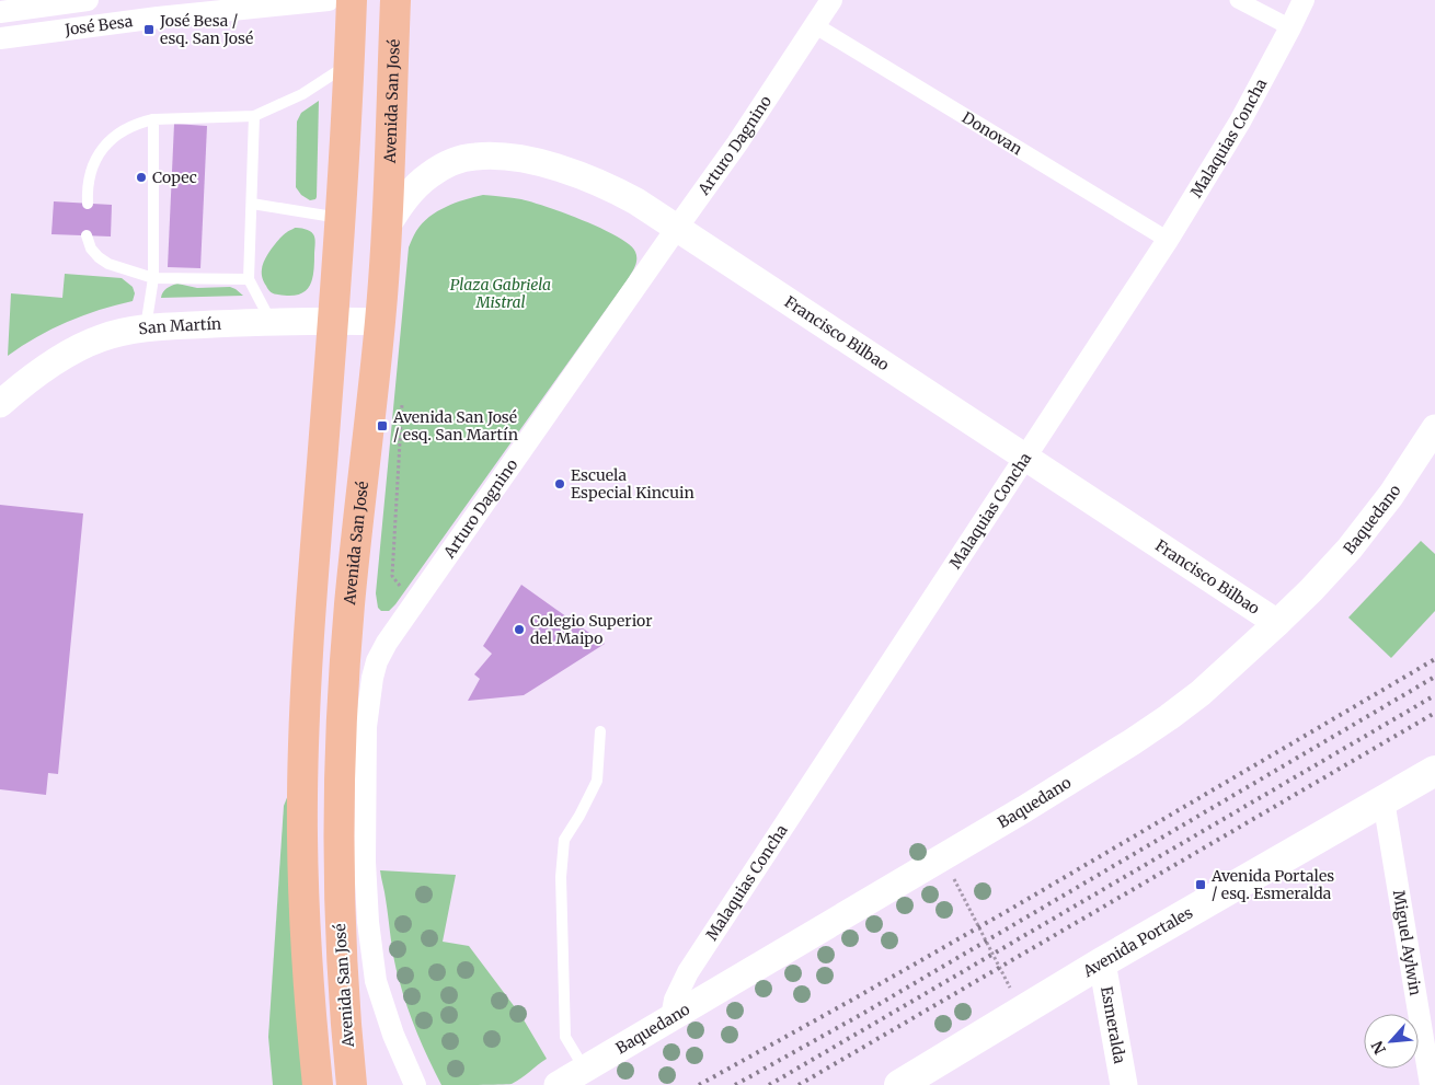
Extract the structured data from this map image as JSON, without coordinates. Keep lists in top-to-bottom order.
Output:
{
  "streets": {
    "main road": ["Avenida San José", "Avenida Portales"],
    "street": [
      "José Besa",
      "Donovan",
      "Malaquias Concha",
      "Arturo Dagnino",
      "San Martín",
      "Francisco Bilbao",
      "Baquedano",
      "Miguel Aylwin",
      "Esmeralda"
    ]
  },
  "crossings": [
    ["Avenida San José", "San Martín"],
    ["Avenida San José", "Francisco Bilbao"],
    ["Donovan", "Malaquias Concha"],
    ["Donovan", "Arturo Dagnino"],
    ["Malaquias Concha", "Francisco Bilbao"],
    ["Malaquias Concha", "Baquedano"],
    ["Arturo Dagnino", "Francisco Bilbao"],
    ["Francisco Bilbao", "Baquedano"],
    ["Avenida Portales", "Miguel Aylwin"],
    ["Avenida Portales", "Esmeralda"]
  ],
  "parks": ["Plaza Gabriela Mistral"],
  "places": {
    "transit": ["José Besa / esq. San José", "Avenida San José / esq. San Martín", "Avenida Portales / esq. Esmeralda"],
    "other": ["Copec", "Escuela Especial Kincuin", "Colegio Superior del Maipo"]
  },
  "north": "bottom left"
}
